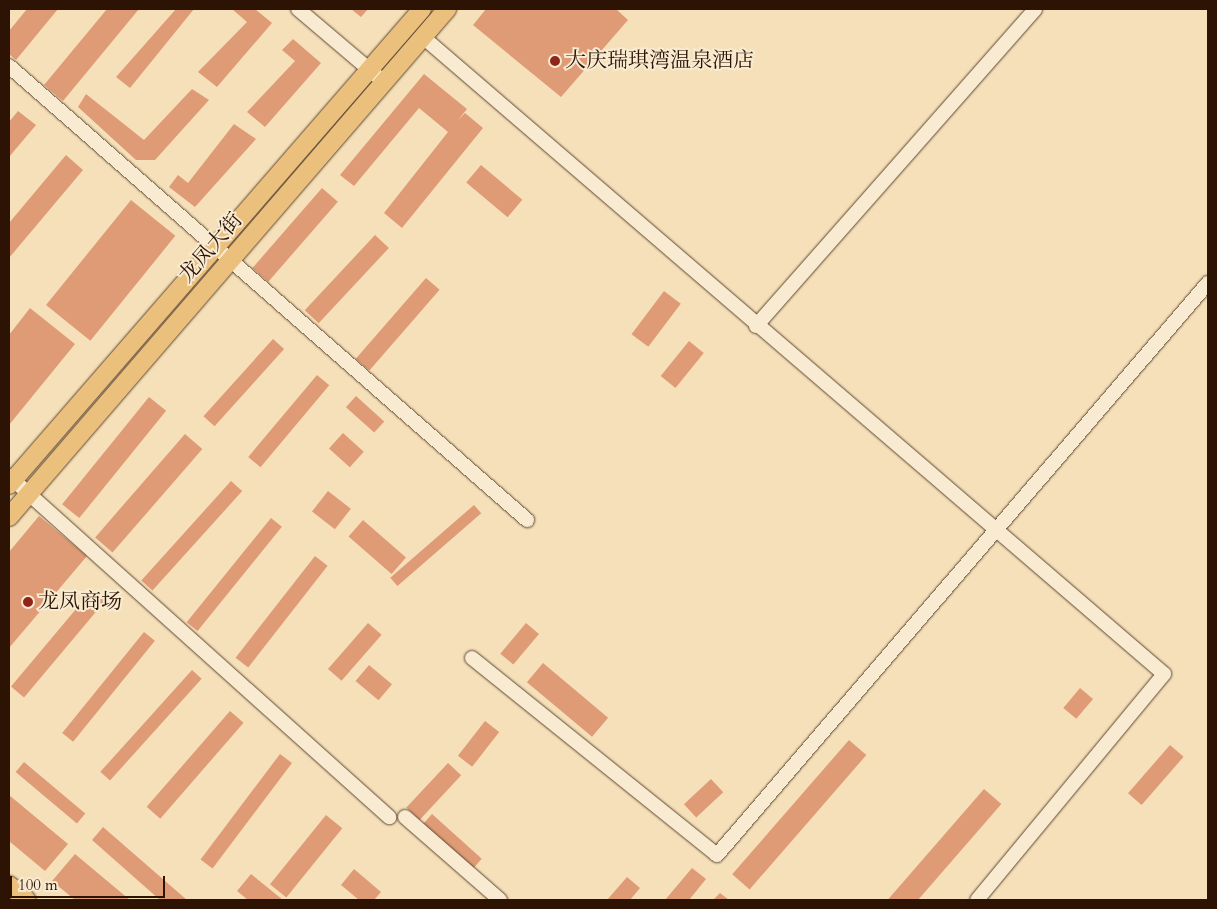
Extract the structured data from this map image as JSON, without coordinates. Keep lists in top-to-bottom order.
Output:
{
  "streets": {
    "main road": ["龙凤大街"]
  },
  "places": ["大庆瑞琪湾温泉酒店", "龙凤商场"],
  "scale_bar": "100 m"
}
